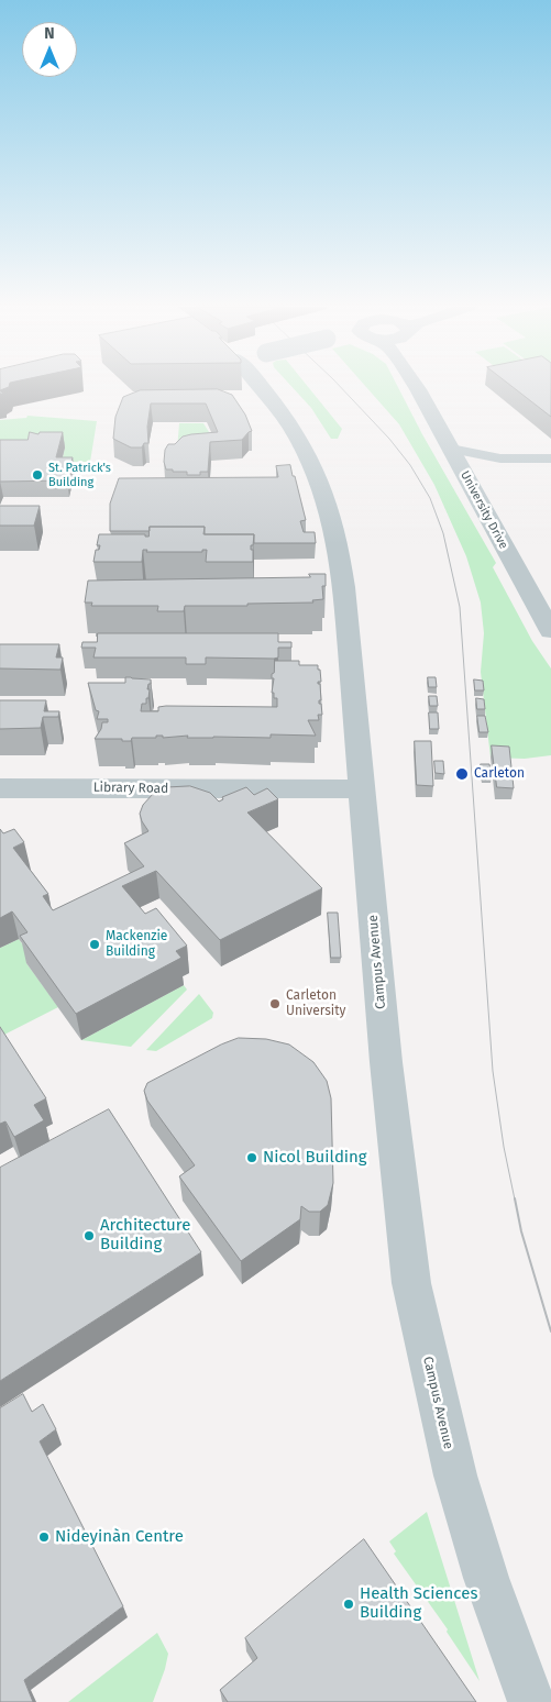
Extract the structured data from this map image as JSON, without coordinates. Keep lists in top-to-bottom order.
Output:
{
  "streets": {
    "street": ["University Drive", "Library Road", "Campus Avenue"]
  },
  "crossings": [
    ["Library Road", "Campus Avenue"]
  ],
  "places": [
    "St. Patrick's Building",
    "Carleton",
    "Mackenzie Building",
    "Carleton University",
    "Nicol Building",
    "Architecture Building",
    "Nideyinàn Centre",
    "Health Sciences Building"
  ],
  "north": "top"
}
